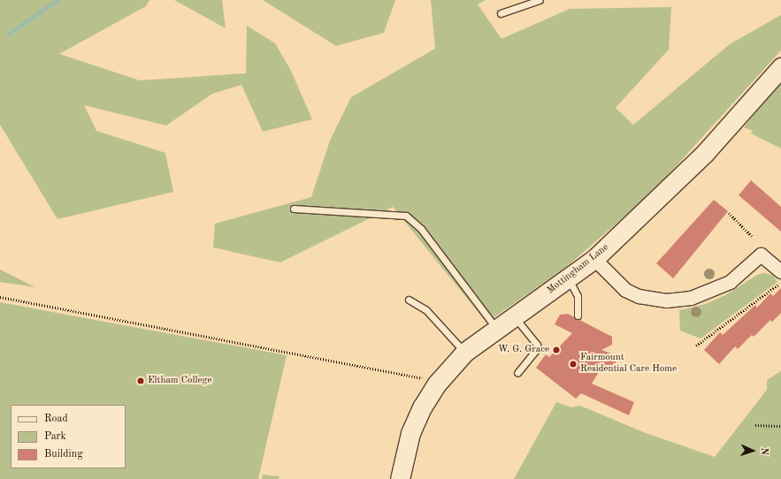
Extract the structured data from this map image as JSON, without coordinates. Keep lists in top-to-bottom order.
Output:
{
  "streets": {
    "street": ["Mottingham Lane"]
  },
  "places": ["W. G. Grace", "Fairmount Residential Care Home", "Eltham College"],
  "legend": ["Road", "Park", "Building"],
  "north": "right"
}
